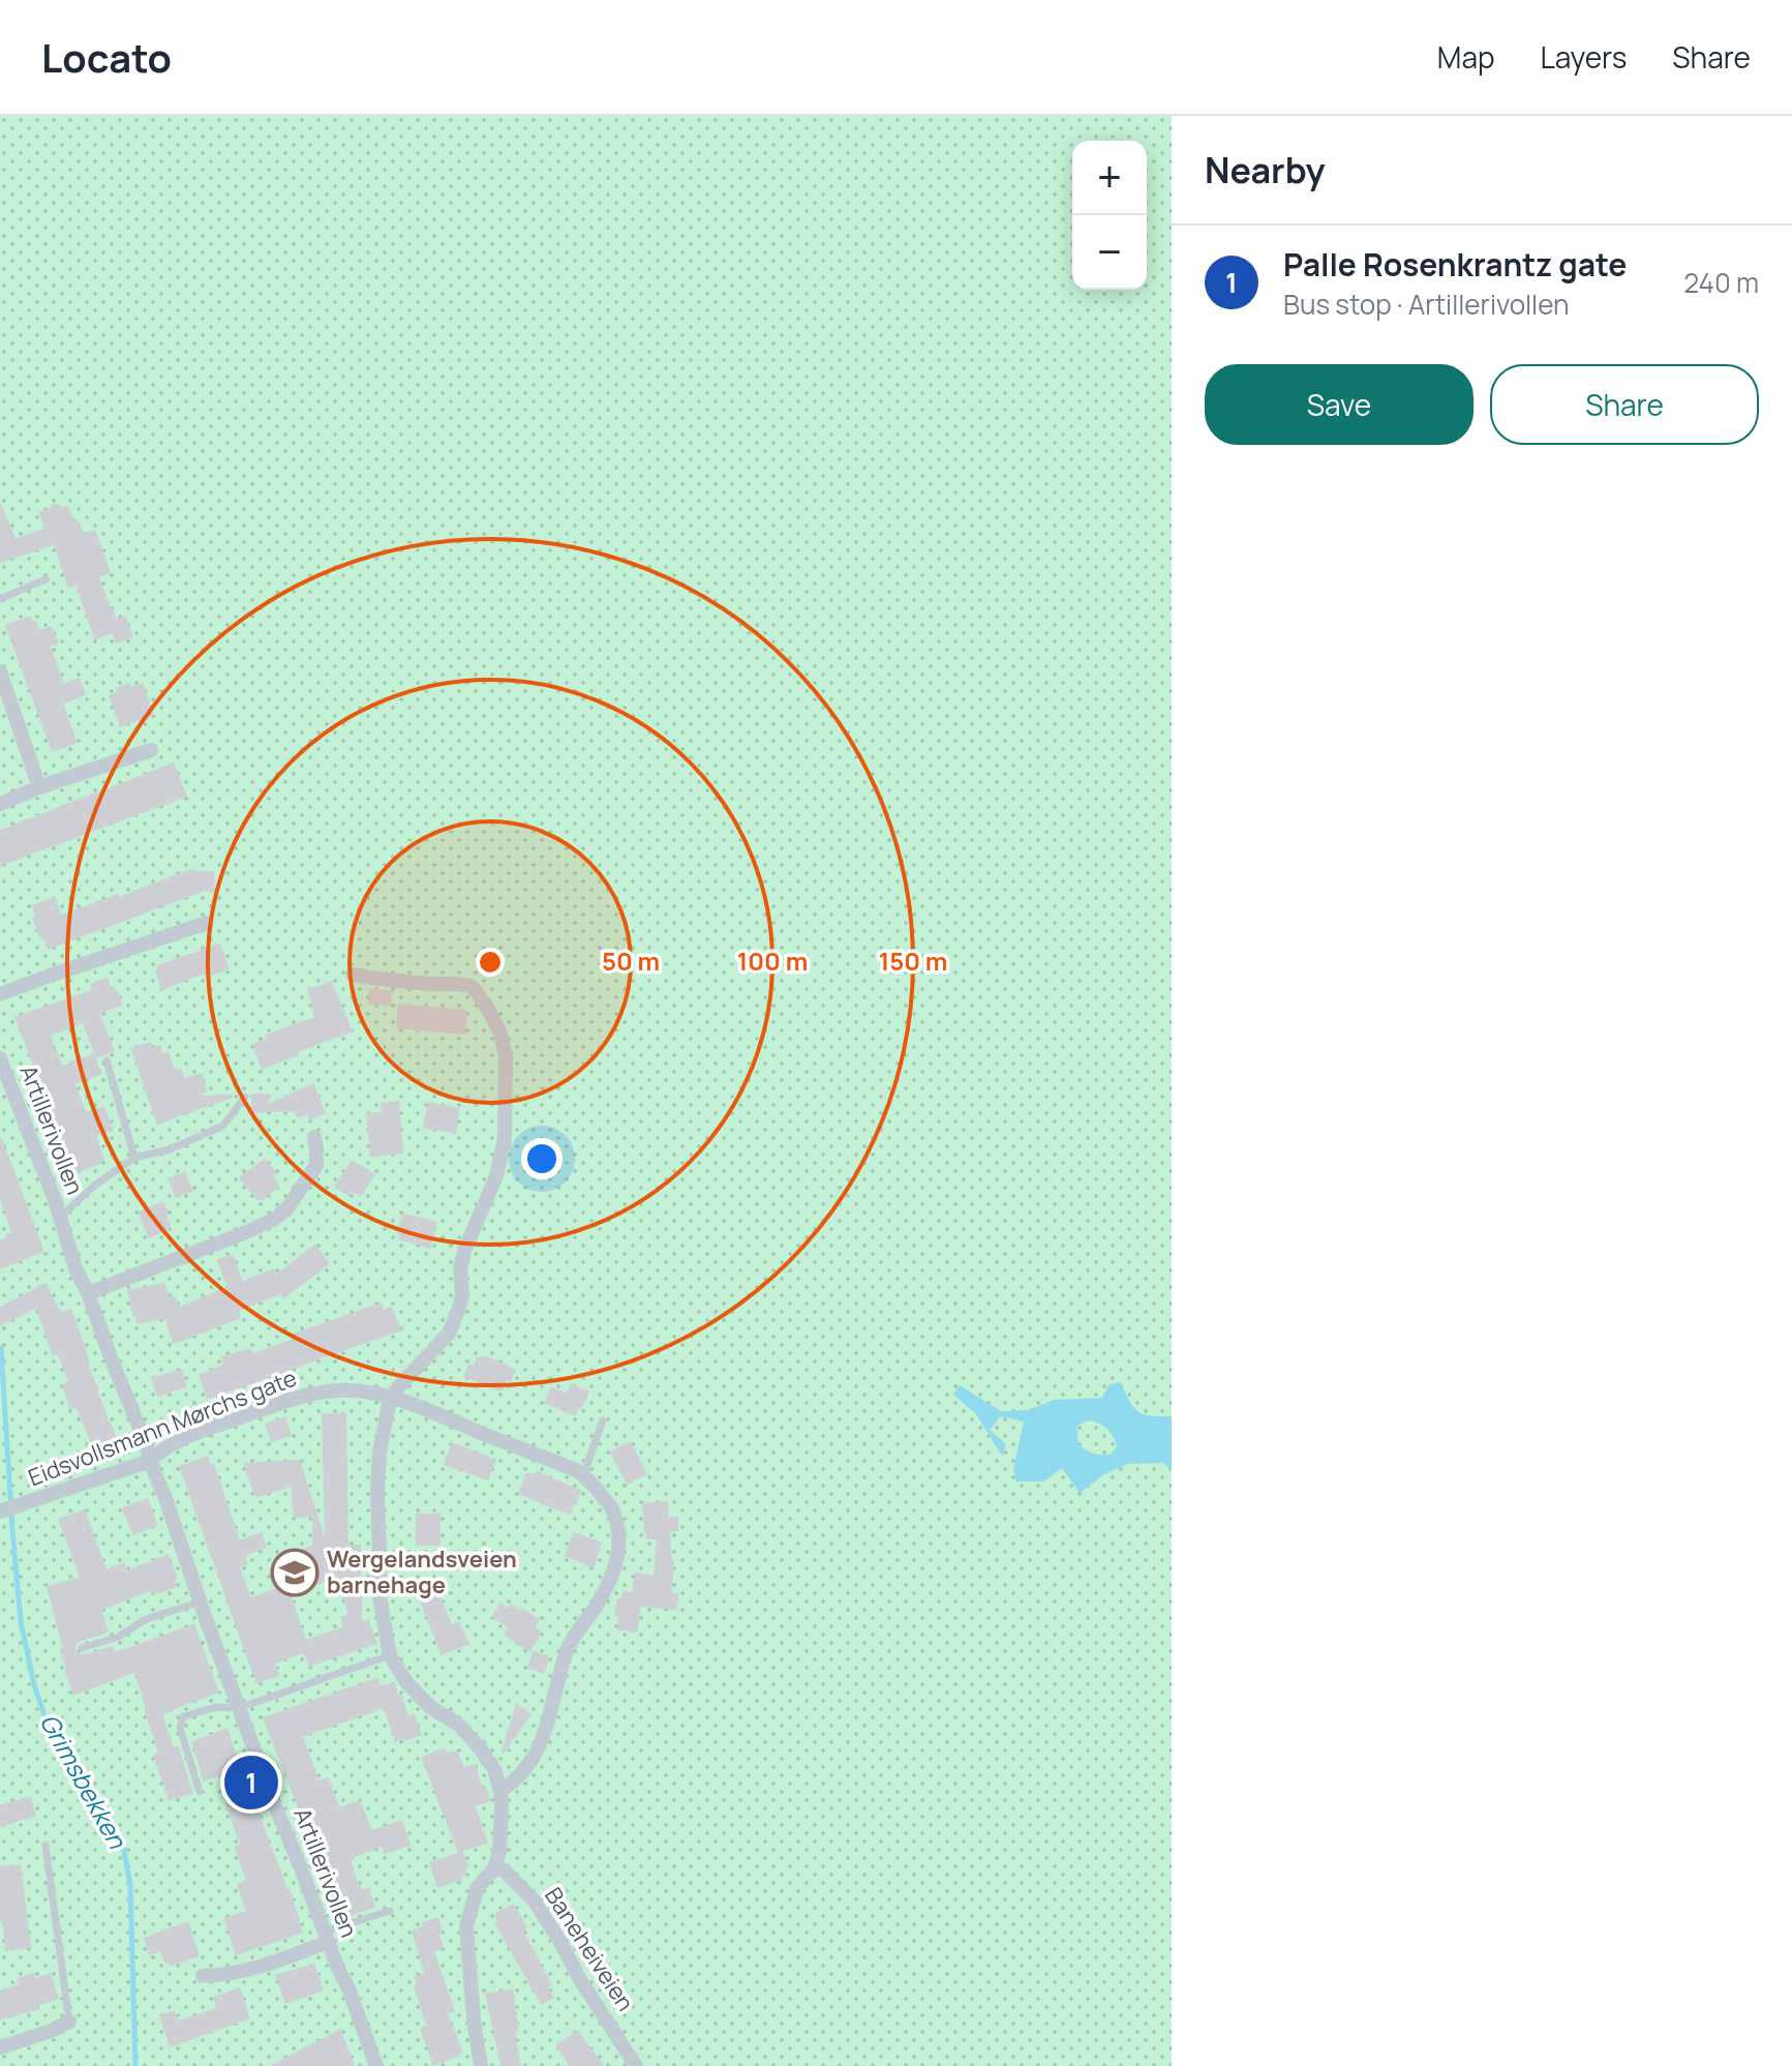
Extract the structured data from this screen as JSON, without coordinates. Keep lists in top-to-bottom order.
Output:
{
  "streets": {
    "street": ["Artillerivollen", "Eidsvollsmann Mørchs gate", "Baneheiveien"]
  },
  "crossings": [
    ["Artillerivollen", "Eidsvollsmann Mørchs gate"]
  ],
  "water": ["Grimsbekken"],
  "places": {
    "school or university": ["Wergelandsveien barnehage"]
  },
  "page": {
    "header": "Locato",
    "nav": ["Map", "Layers", "Share"],
    "heading": "Nearby",
    "map_buttons": ["+", "−"],
    "list": [
      {
        "mark": "1",
        "name": "Palle Rosenkrantz gate",
        "note": "Bus stop · Artillerivollen",
        "value": "240 m"
      }
    ],
    "buttons": ["Save", "Share"],
    "pins": "1"
  },
  "rings": ["50 m", "100 m", "150 m"]
}
